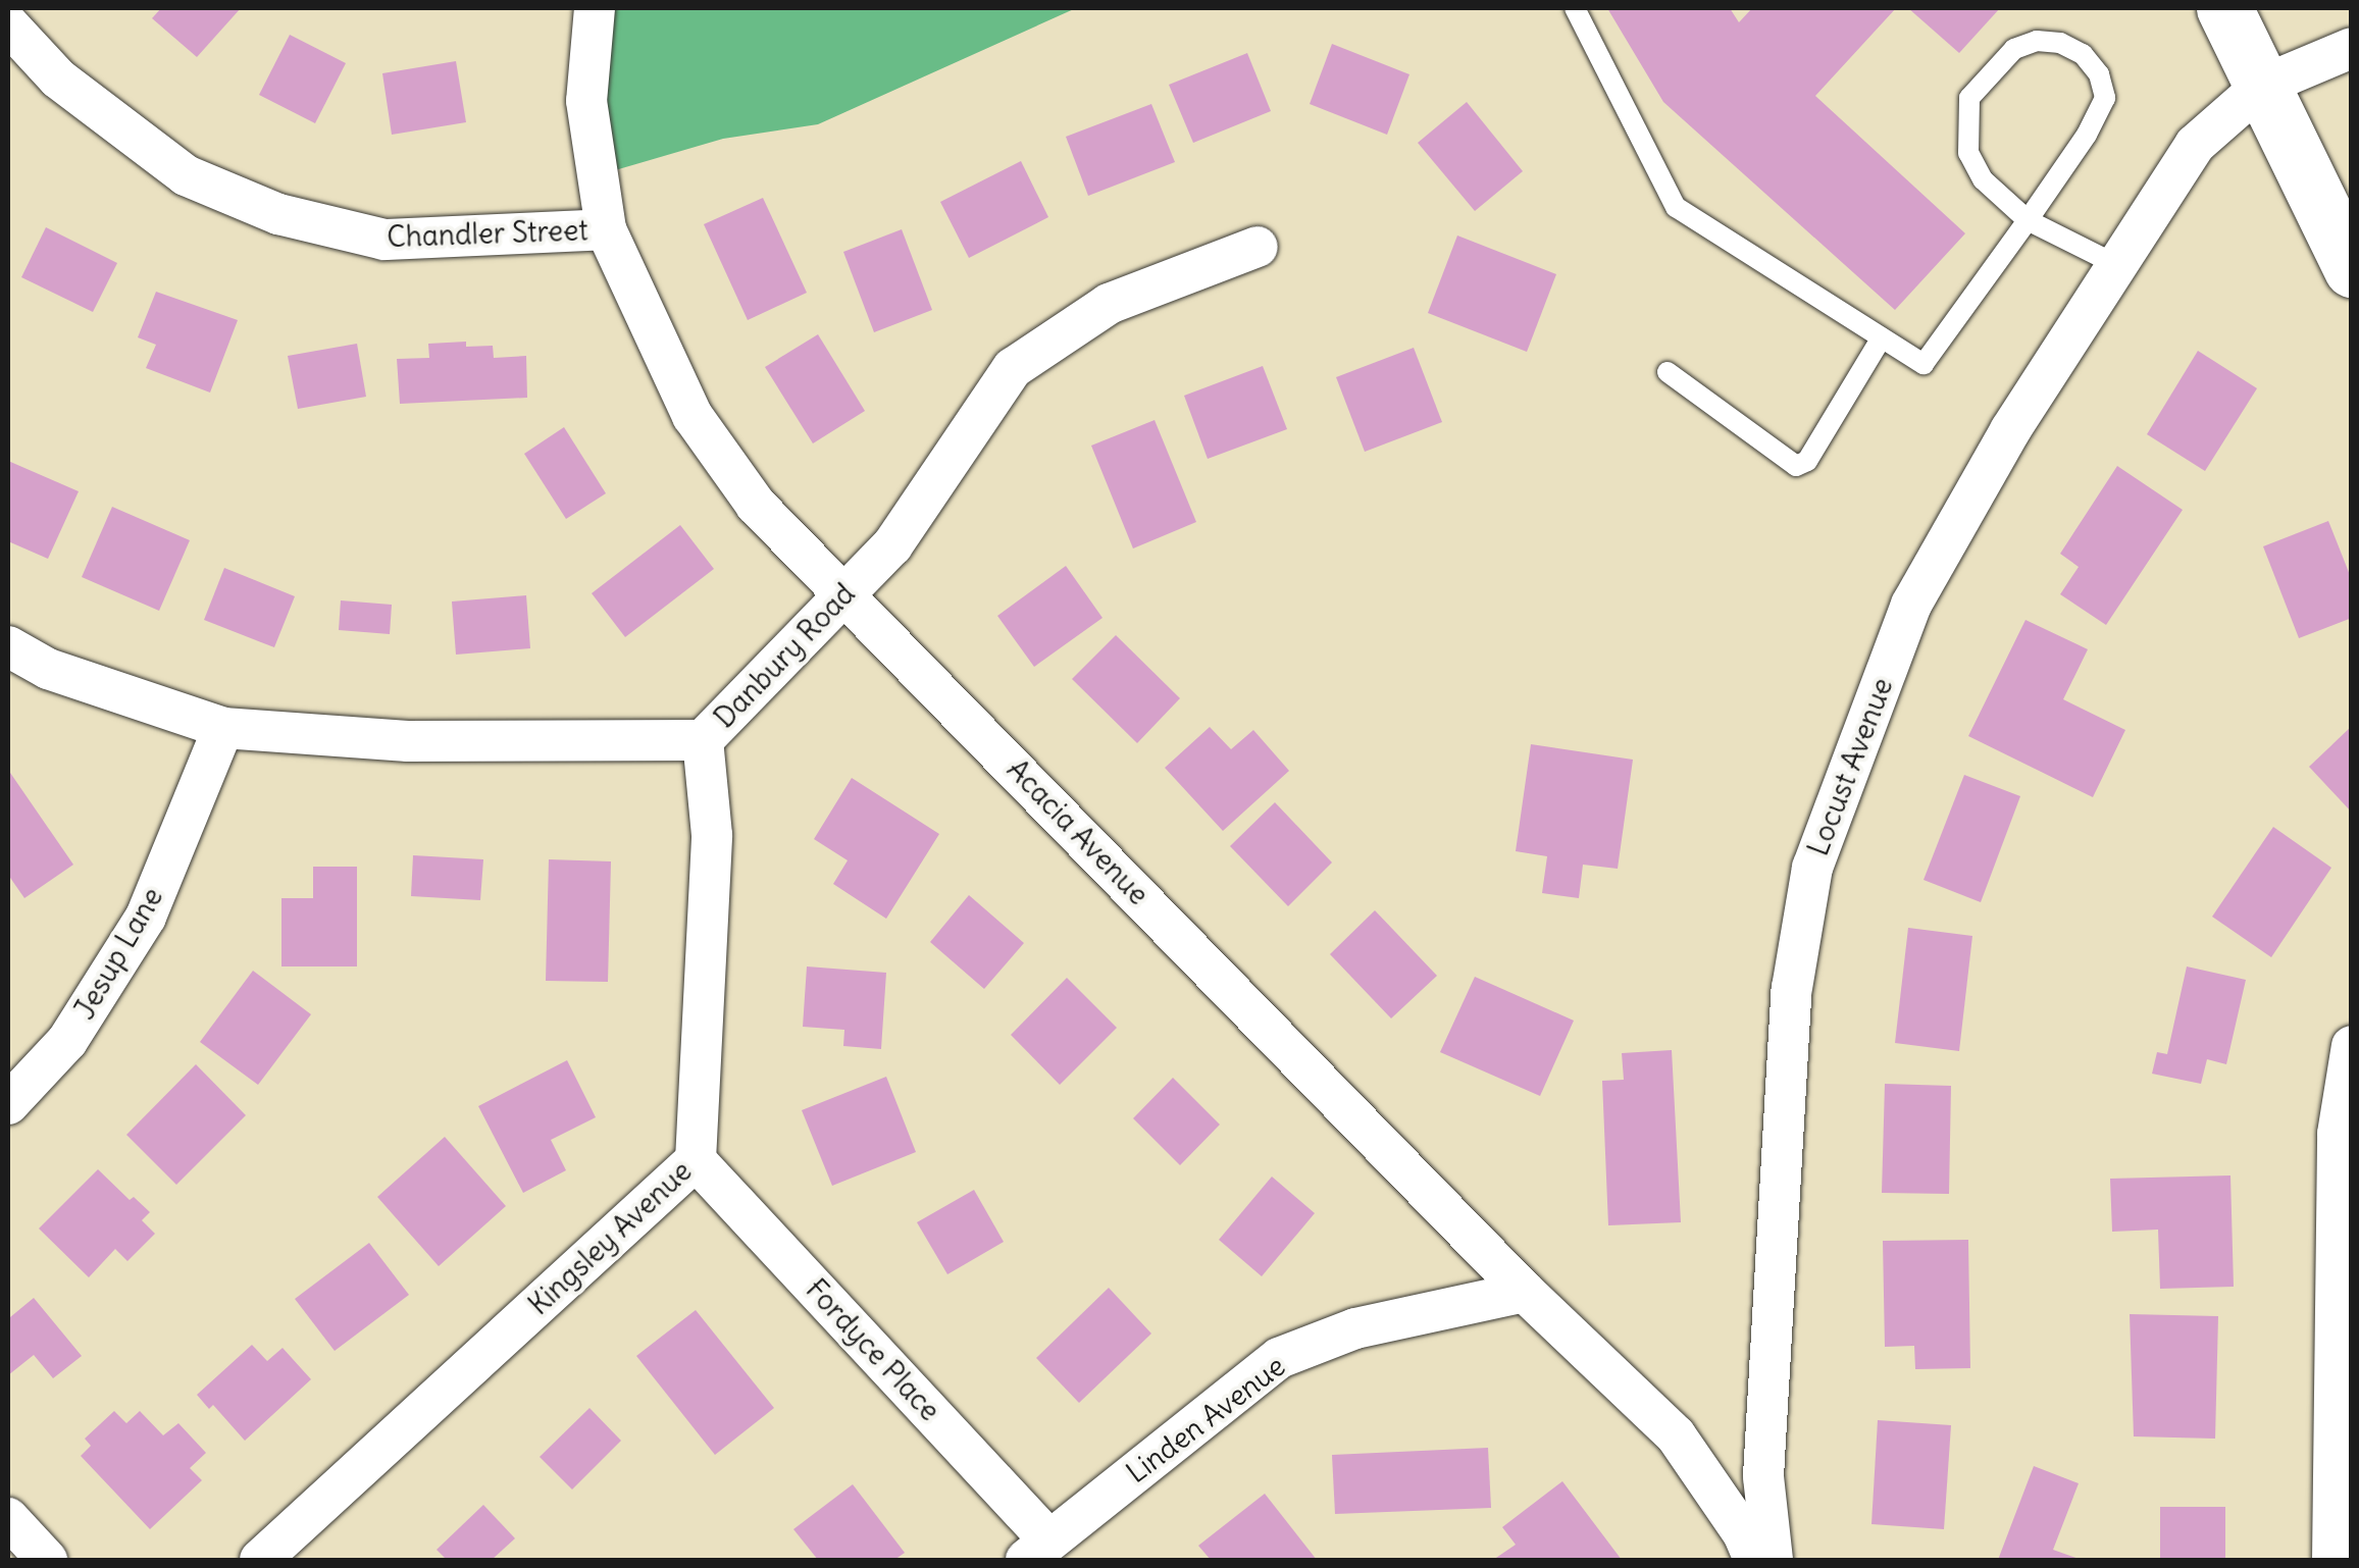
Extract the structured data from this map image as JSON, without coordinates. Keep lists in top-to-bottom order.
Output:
{
  "streets": {
    "street": [
      "Chandler Street",
      "Danbury Road",
      "Locust Avenue",
      "Acacia Avenue",
      "Jesup Lane",
      "Kingsley Avenue",
      "Fordyce Place",
      "Linden Avenue"
    ]
  },
  "crossings": [
    ["Chandler Street", "Acacia Avenue"],
    ["Danbury Road", "Acacia Avenue"],
    ["Danbury Road", "Jesup Lane"],
    ["Danbury Road", "Kingsley Avenue"],
    ["Acacia Avenue", "Linden Avenue"],
    ["Kingsley Avenue", "Fordyce Place"],
    ["Fordyce Place", "Linden Avenue"]
  ]
}
